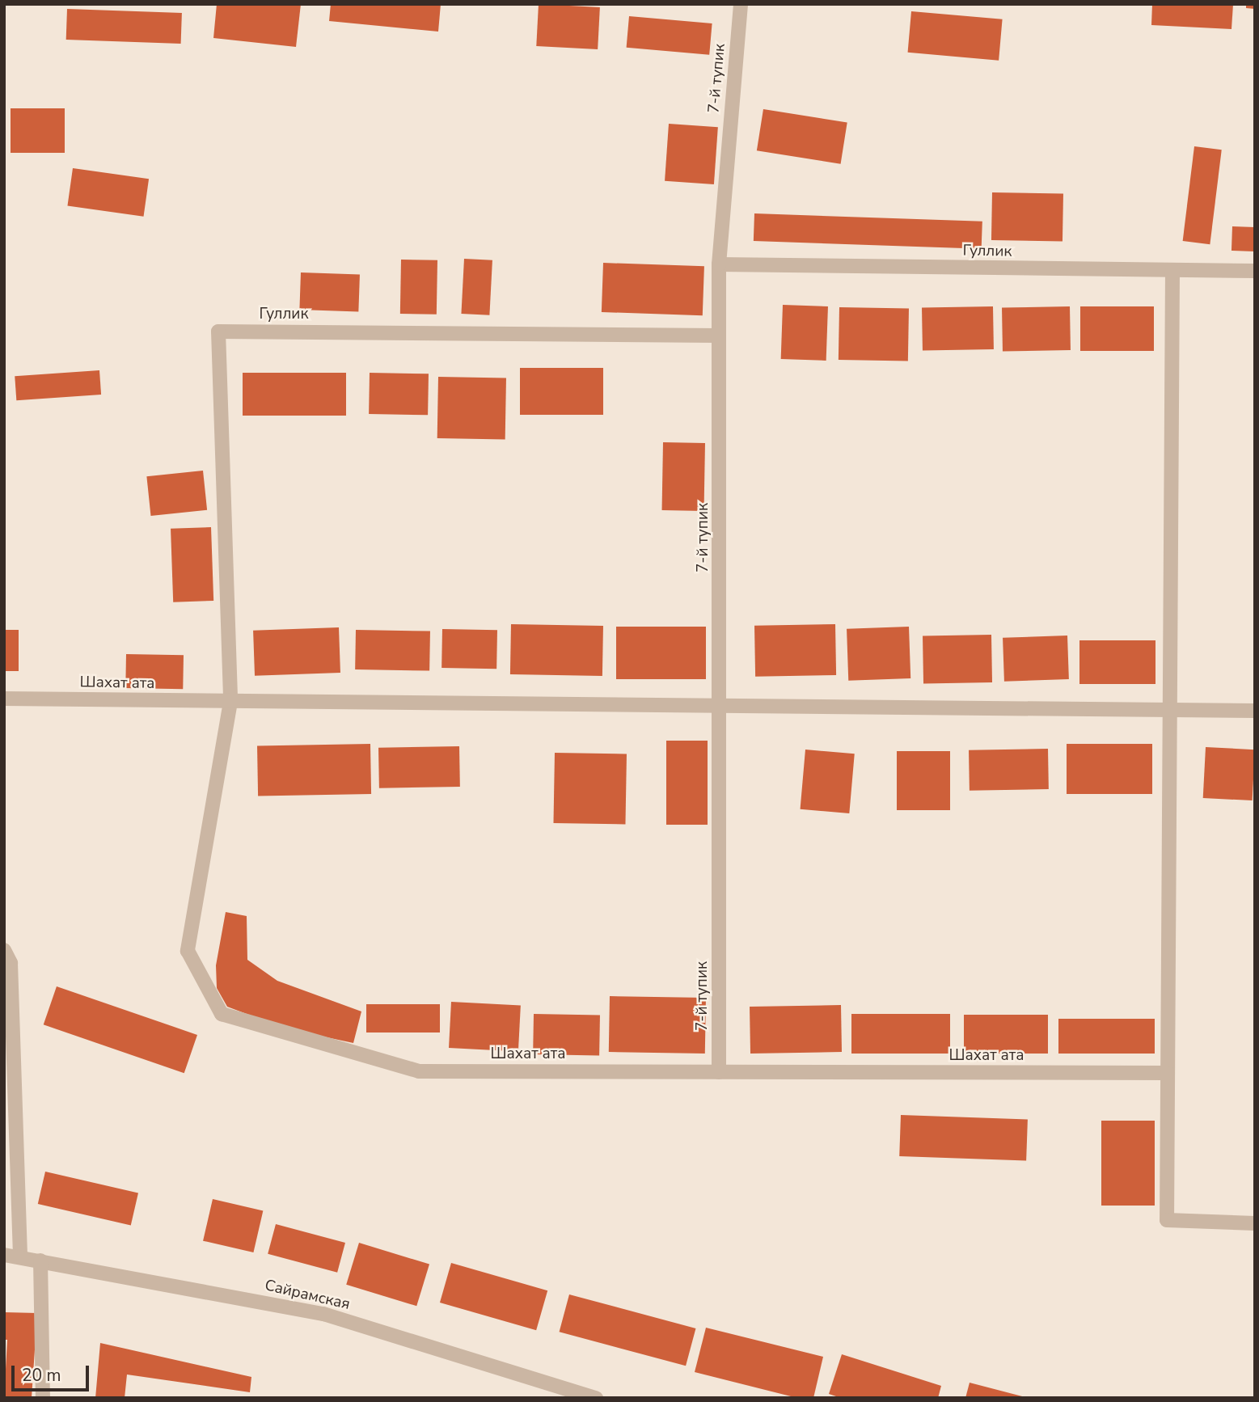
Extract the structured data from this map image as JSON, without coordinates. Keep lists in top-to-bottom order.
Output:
{
  "streets": {
    "street": [
      "7-й тупик",
      "Гуллик",
      "Шахат ата",
      "Сайрамская"
    ]
  },
  "crossings": [
    ["7-й тупик", "Гуллик"],
    ["7-й тупик", "Шахат ата"],
    ["Гуллик", "Шахат ата"]
  ],
  "scale_bar": "20 m"
}
